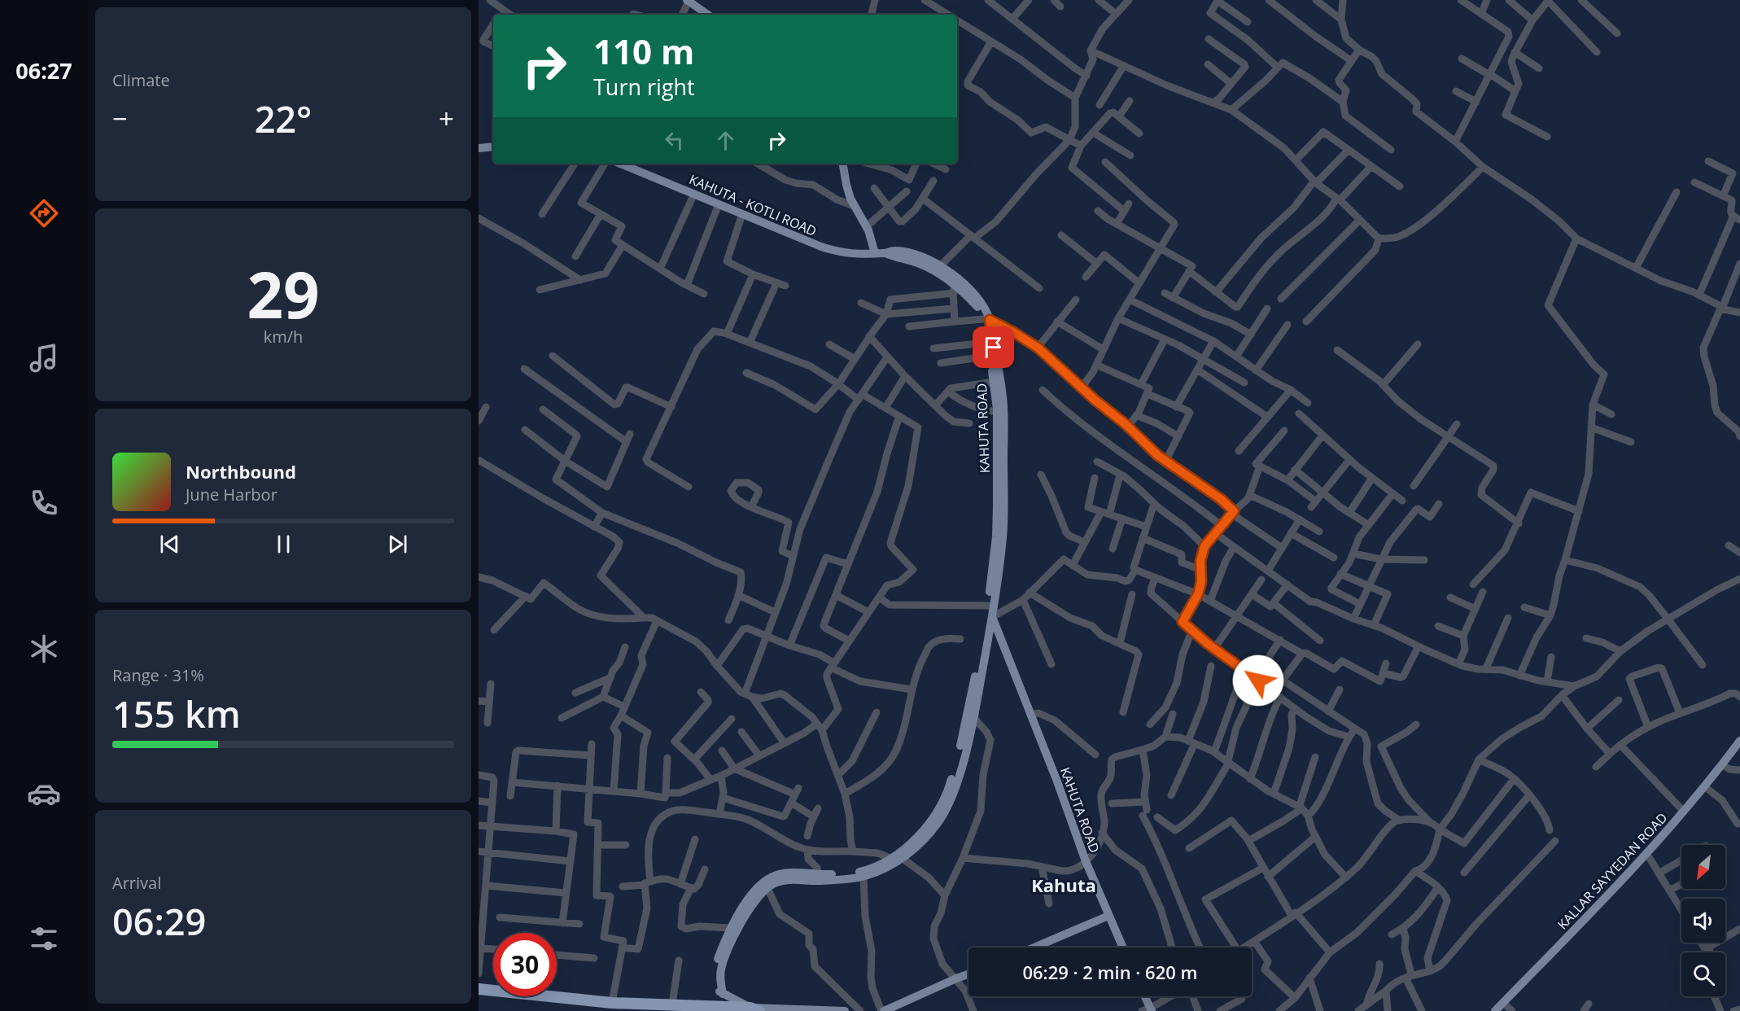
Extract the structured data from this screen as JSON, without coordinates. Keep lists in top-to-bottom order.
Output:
{
  "streets": {
    "main road": ["KAHUTA - KOTLI ROAD", "KAHUTA ROAD", "KALLAR SAYYEDAN ROAD"]
  },
  "crossings": [
    ["KAHUTA - KOTLI ROAD", "KAHUTA ROAD"]
  ],
  "districts": ["Kahuta"],
  "north": "bottom left",
  "page": {
    "tabs": "06:27",
    "tile": [
      "Climate",
      ["29", "km/h"],
      ["Range · 31%", "155 km"],
      ["Arrival", "06:29"]
    ],
    "turn": ["110 m", "Turn right"],
    "heat": ["−", "22°", "+"],
    "song": ["Northbound", "June Harbor"],
    "limit": "30",
    "trip": "06:29 · 2 min · 620 m"
  }
}
